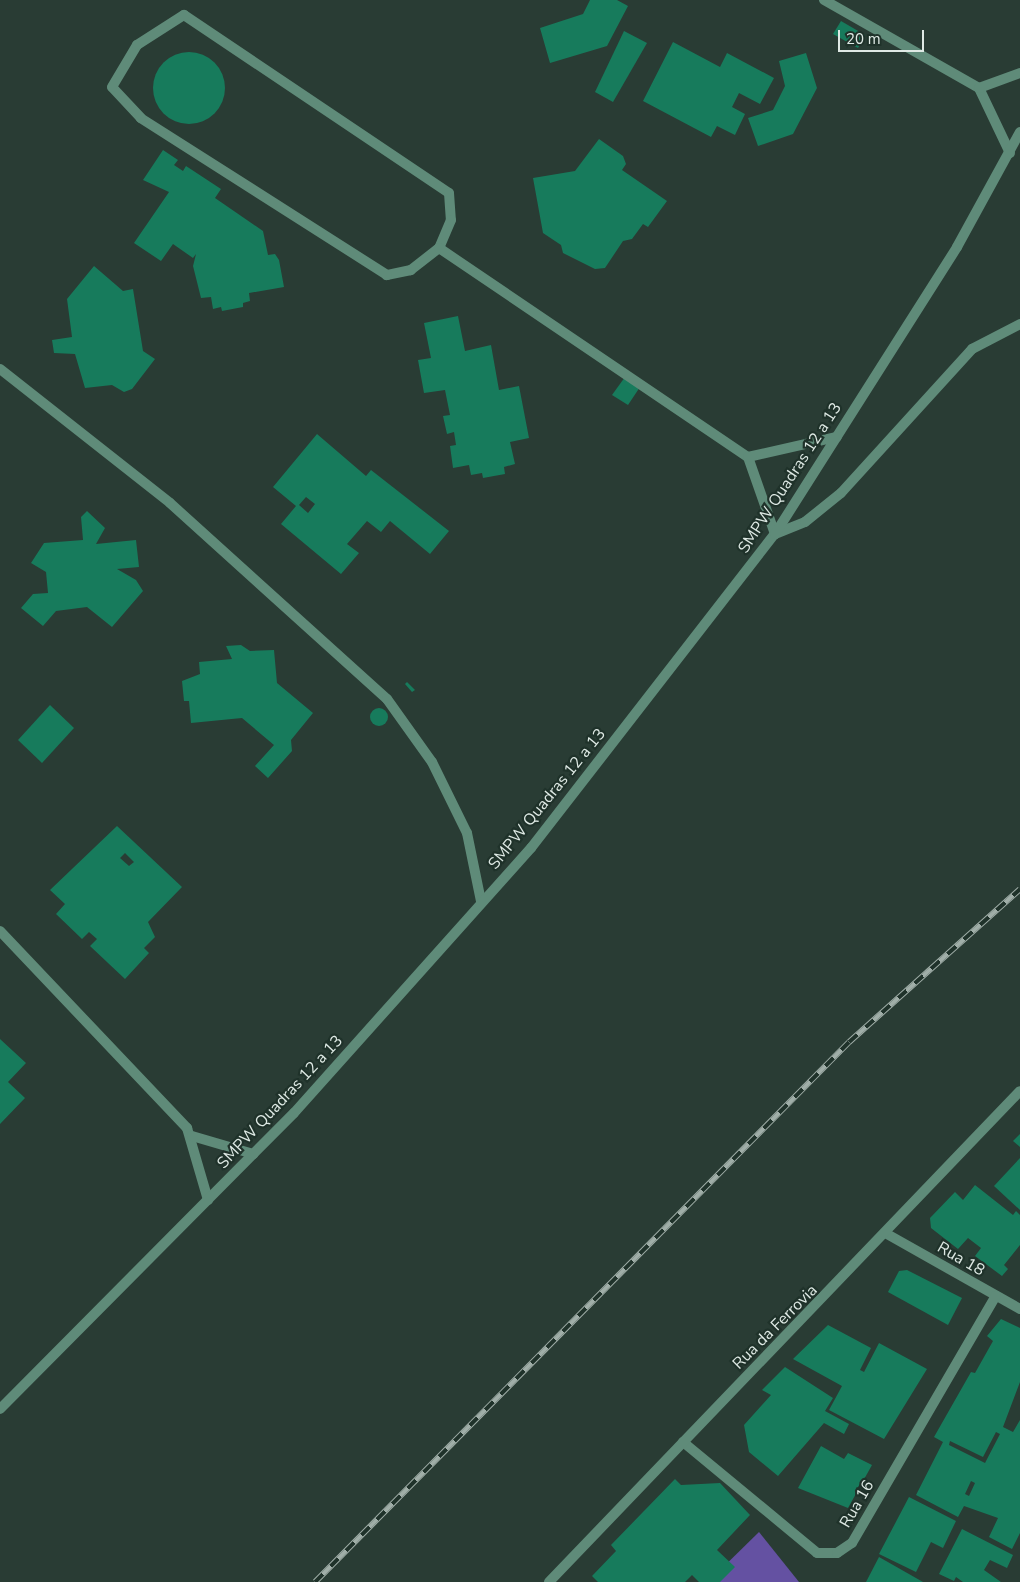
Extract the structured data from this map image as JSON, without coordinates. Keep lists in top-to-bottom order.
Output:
{
  "streets": {
    "street": [
      "SMPW Quadras 12 a 13",
      "Rua 18",
      "Rua da Ferrovia",
      "Rua 16"
    ]
  },
  "crossings": [
    ["Rua 18", "Rua da Ferrovia"],
    ["Rua 18", "Rua 16"],
    ["Rua da Ferrovia", "Rua 16"]
  ],
  "scale_bar": "20 m"
}
